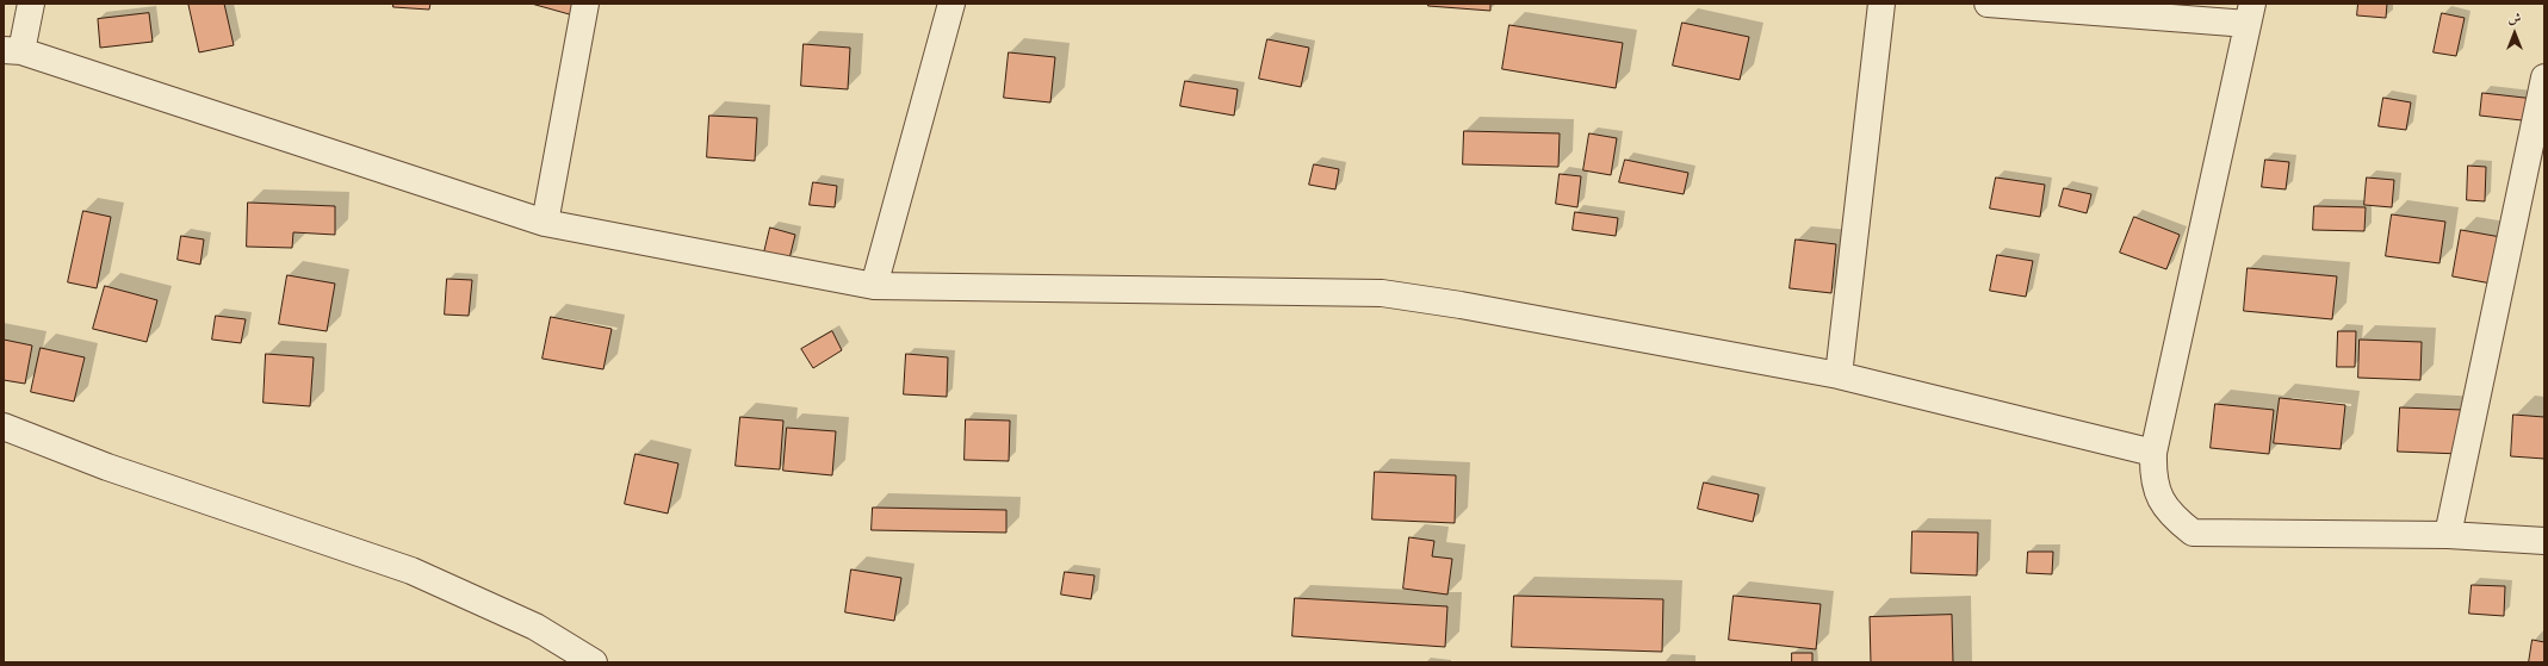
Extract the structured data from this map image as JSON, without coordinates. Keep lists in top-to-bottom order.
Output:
{
  "north": "top"
}
